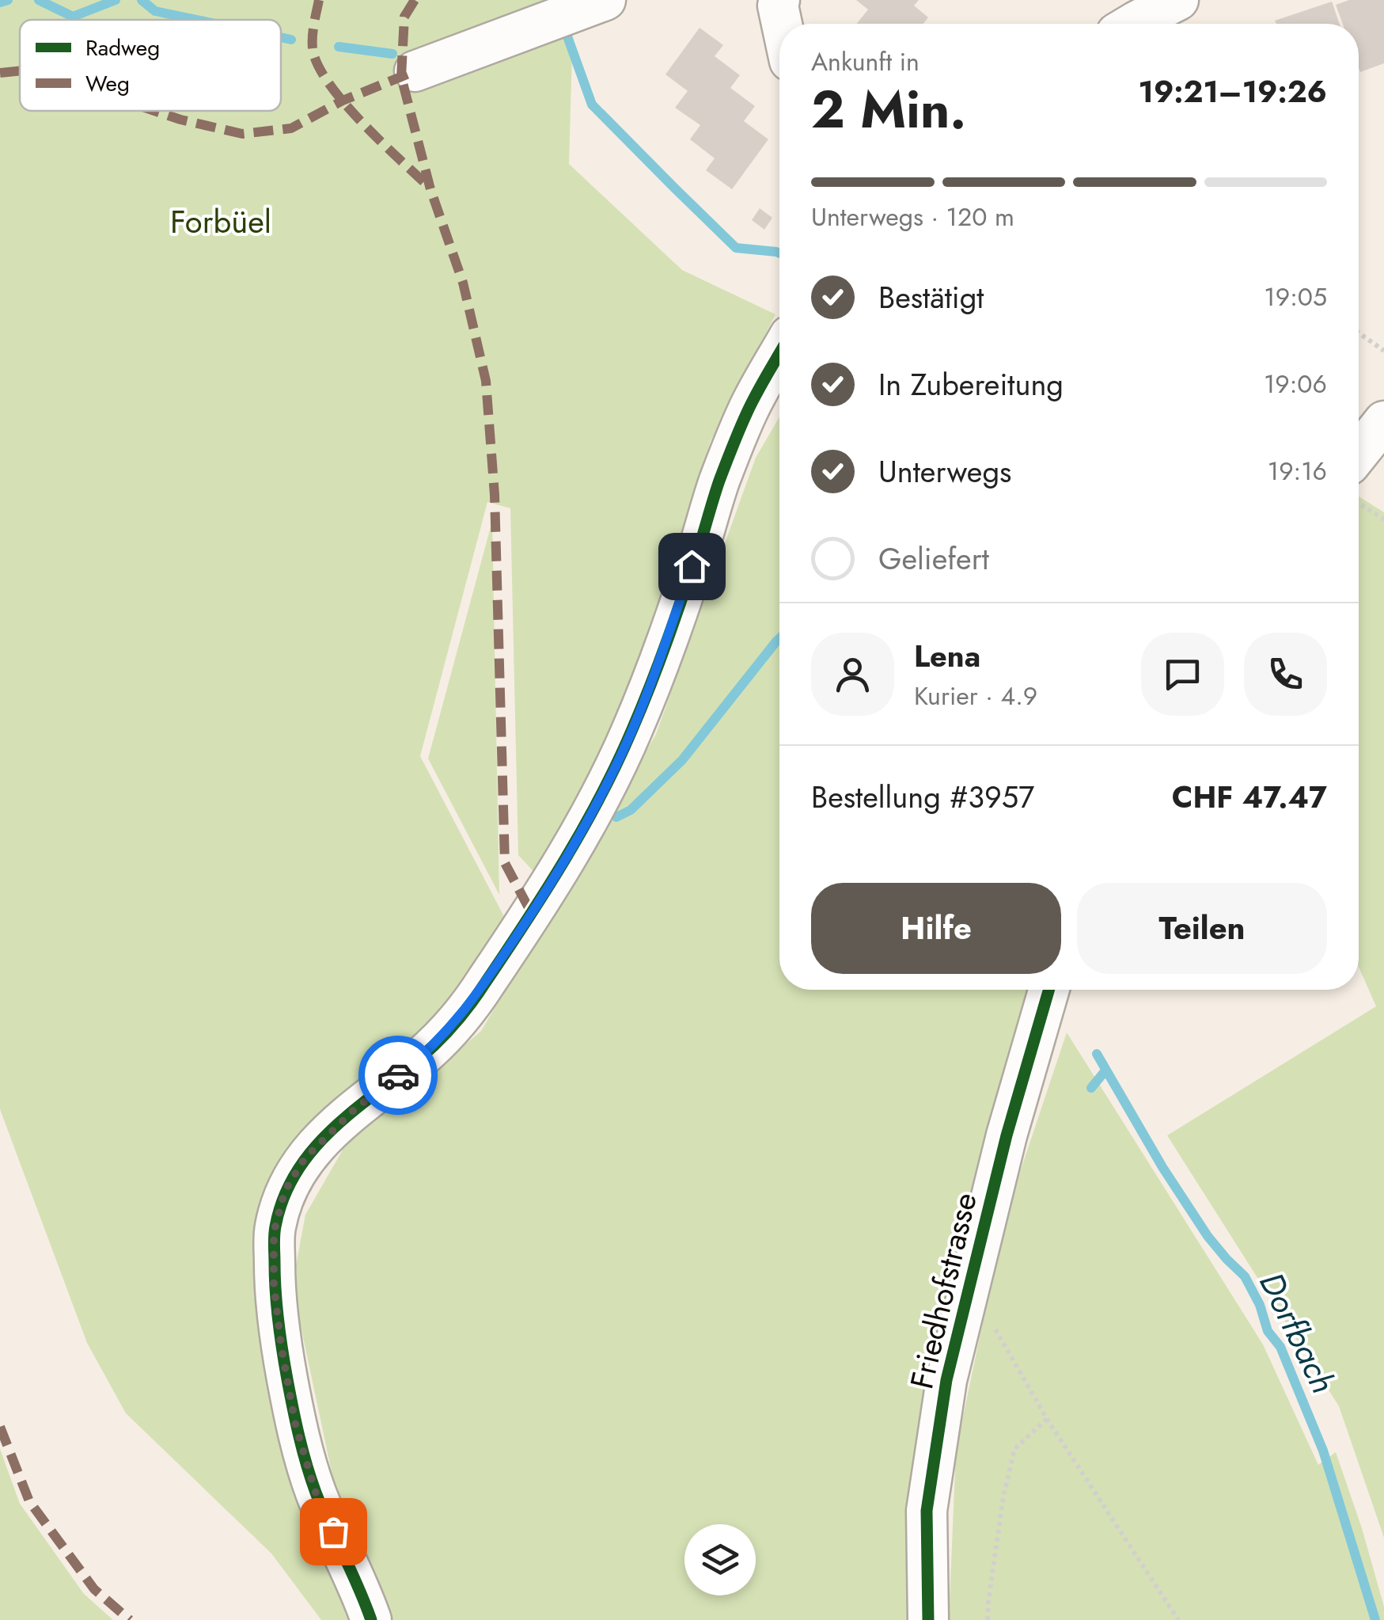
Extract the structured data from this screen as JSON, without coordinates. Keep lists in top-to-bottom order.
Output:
{
  "streets": {
    "street": ["Friedhofstrasse"]
  },
  "water": ["Dorfbach"],
  "parks": ["Forbüel"],
  "legend": ["Radweg", "Weg"],
  "page": {
    "heading": ["2 Min.", "Ankunft in", "19:21–19:26"],
    "panel": [
      "Lena",
      "Kurier · 4.9",
      "Bestellung #3957",
      "CHF 47.47"
    ],
    "bar": "Unterwegs · 120 m",
    "list": [
      ["Bestätigt", "19:05"],
      ["In Zubereitung", "19:06"],
      ["Unterwegs", "19:16"],
      "Geliefert"
    ],
    "buttons": ["Hilfe", "Teilen"]
  }
}
